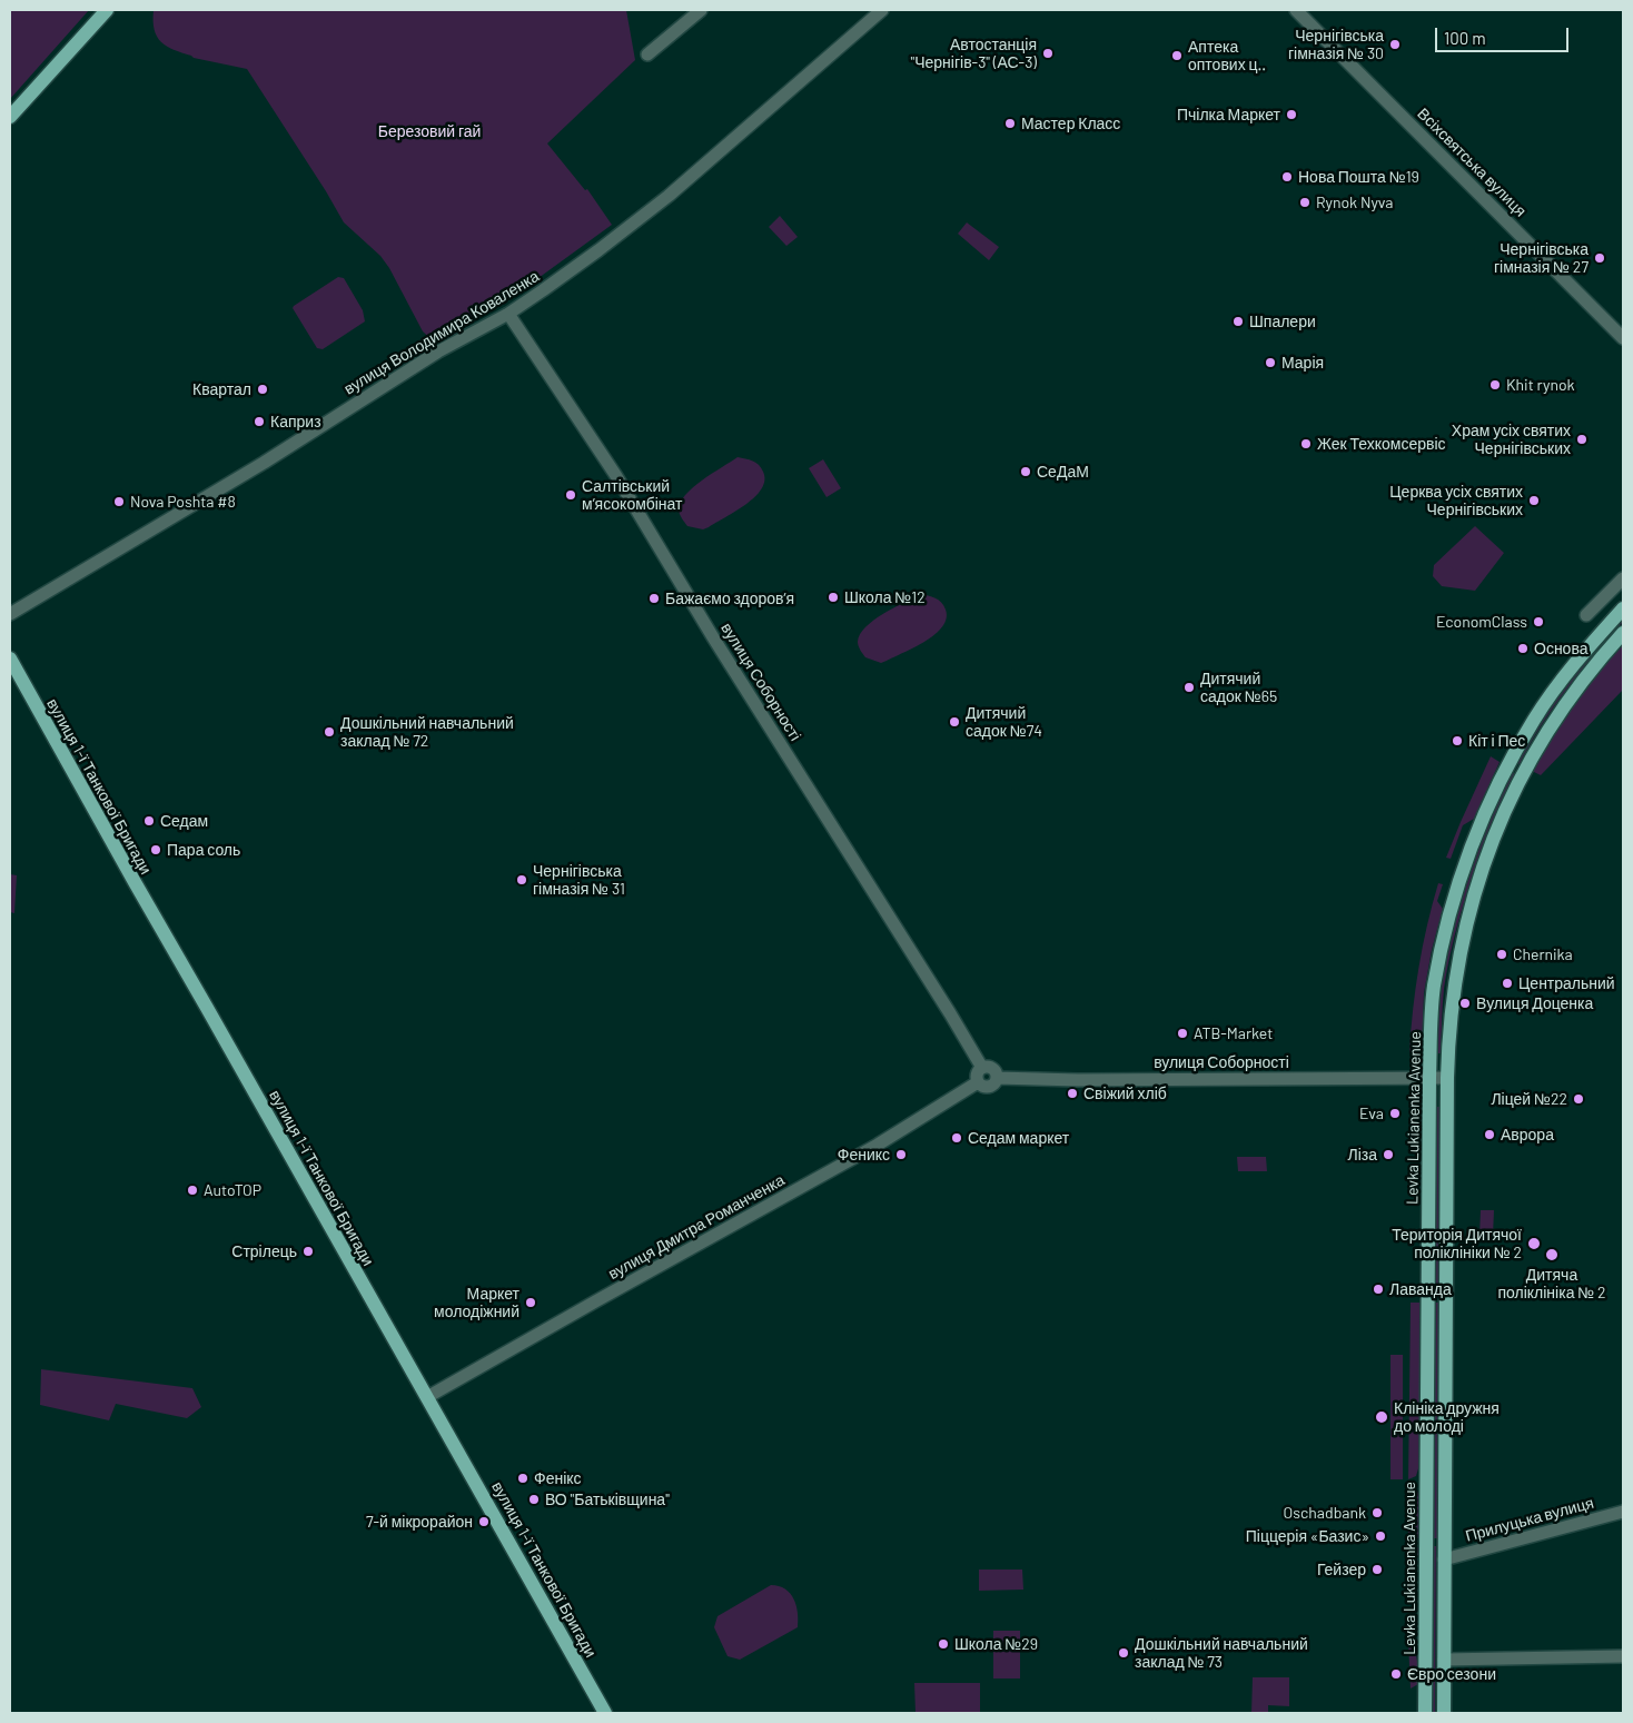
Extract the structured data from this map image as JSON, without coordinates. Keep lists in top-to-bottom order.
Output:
{
  "streets": {
    "main road": ["вулиця 1-ї Танкової Бригади", "Levka Lukianenka Avenue"],
    "street": [
      "Всіхсвятська вулиця",
      "вулиця Володимира Коваленка",
      "вулиця Соборності",
      "вулиця Дмитра Романченка",
      "Прилуцька вулиця"
    ]
  },
  "crossings": [
    ["вулиця Володимира Коваленка", "вулиця Соборності"],
    ["вулиця Соборності", "Levka Lukianenka Avenue"],
    ["вулиця Соборності", "вулиця Дмитра Романченка"],
    ["вулиця 1-ї Танкової Бригади", "вулиця Дмитра Романченка"]
  ],
  "parks": ["Березовий гай"],
  "places": [
    "Чернігівська гімназія № 30",
    "Автостанція \"Чернігів-3\" (АС-3)",
    "Аптека оптових ц‥",
    "Пчілка Маркет",
    "Мастер Класс",
    "Нова Пошта №19",
    "Rynok Nyva",
    "Чернігівська гімназія № 27",
    "Шпалери",
    "Марія",
    "Khit rynok",
    "Квартал",
    "Каприз",
    "Храм усіх святих Чернігівських",
    "Жек Техкомсервіс",
    "СеДаМ",
    "Салтівський мʼясокомбінат",
    "Церква усіх святих Чернігівських",
    "Nova Poshta #8",
    "Школа №12",
    "Бажаємо здоровʼя",
    "EconomClass",
    "Основа",
    "Дитячий садок №65",
    "Дитячий садок №74",
    "Дошкільний навчальний заклад № 72",
    "Кіт і Пес",
    "Седам",
    "Пара соль",
    "Чернігівська гімназія № 31",
    "Chernika",
    "Центральний",
    "Вулиця Доценка",
    "ATB-Market",
    "Свіжий хліб",
    "Ліцей №22",
    "Eva",
    "Аврора",
    "Седам маркет",
    "Феникс",
    "Ліза",
    "AutoTOP",
    "Територія Дитячої поліклініки № 2",
    "Стрілець",
    "Дитяча поліклініка № 2",
    "Лаванда",
    "Маркет молодіжний",
    "Клініка дружня до молоді",
    "Фенікс",
    "ВО \"Батьківщина\"",
    "Oschadbank",
    "7-й мікрорайон",
    "Піццерія «Базис»",
    "Гейзер",
    "Школа №29",
    "Дошкільний навчальний заклад № 73",
    "Євро сезони"
  ],
  "scale_bar": "100 m"
}
